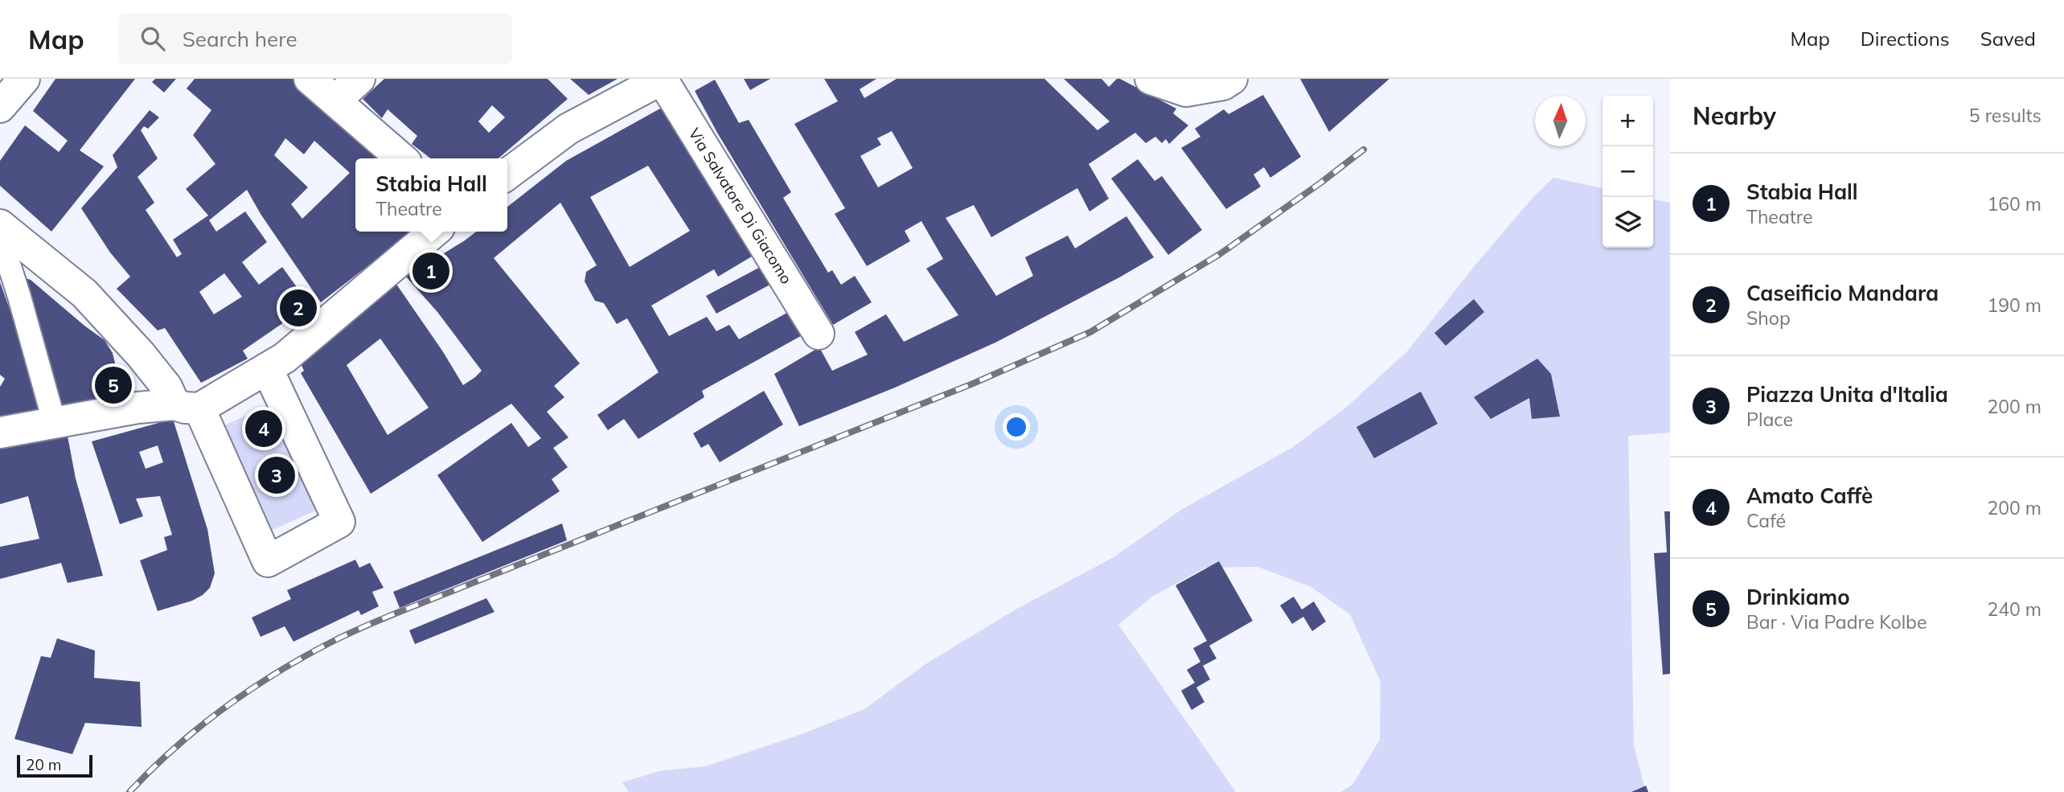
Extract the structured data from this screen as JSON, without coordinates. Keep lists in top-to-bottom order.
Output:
{
  "streets": {
    "street": ["Via Salvatore Di Giacomo"]
  },
  "scale_bar": "20 m",
  "north": "top",
  "page": {
    "header": "Map",
    "search": "Search here",
    "nav": ["Map", "Directions", "Saved"],
    "heading": ["Nearby", "5 results"],
    "map_buttons": ["+", "−"],
    "list": [
      {
        "mark": "1",
        "name": "Stabia Hall",
        "note": "Theatre",
        "value": "160 m"
      },
      {
        "mark": "2",
        "name": "Caseificio Mandara",
        "note": "Shop",
        "value": "190 m"
      },
      {
        "mark": "3",
        "name": "Piazza Unita d'Italia",
        "note": "Place",
        "value": "200 m"
      },
      {
        "mark": "4",
        "name": "Amato Caffè",
        "note": "Café",
        "value": "200 m"
      },
      {
        "mark": "5",
        "name": "Drinkiamo",
        "note": "Bar · Via Padre Kolbe",
        "value": "240 m"
      }
    ],
    "popup": ["Stabia Hall", "Theatre"],
    "pins": [
      "1",
      "2",
      "5",
      "4",
      "3"
    ],
    "scale": "20 m"
  }
}
